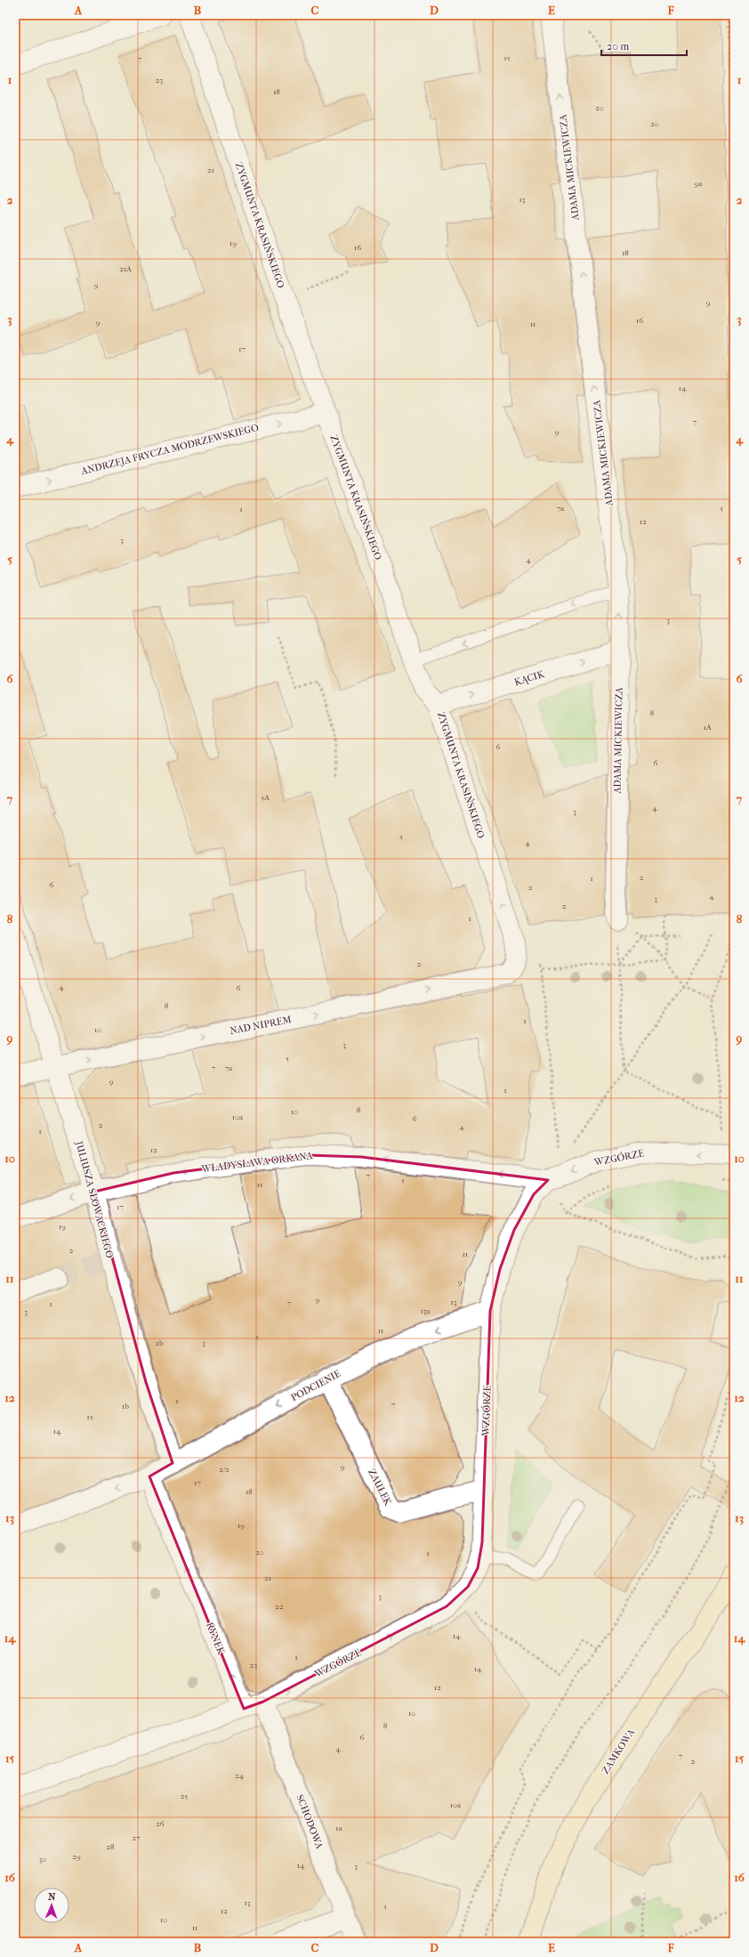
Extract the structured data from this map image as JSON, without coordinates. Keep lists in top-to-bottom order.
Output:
{
  "streets": {
    "main road": ["ZAMKOWA"],
    "street": [
      "ADAMA MICKIEWICZA",
      "ZYGMUNTA KRASIŃSKIEGO",
      "ANDRZEJA FRYCZA MODRZEWSKIEGO",
      "KĄCIK",
      "NAD NIPREM",
      "WZGÓRZE",
      "WŁADYSŁAWA ORKANA",
      "JULIUSZA SŁOWACKIEGO",
      "PODCIENIE",
      "ZAUŁEK",
      "RYNEK",
      "SCHODOWA"
    ]
  },
  "crossings": [
    ["ADAMA MICKIEWICZA", "KĄCIK"],
    ["ZYGMUNTA KRASIŃSKIEGO", "ANDRZEJA FRYCZA MODRZEWSKIEGO"],
    ["ZYGMUNTA KRASIŃSKIEGO", "KĄCIK"],
    ["ZYGMUNTA KRASIŃSKIEGO", "NAD NIPREM"],
    ["NAD NIPREM", "JULIUSZA SŁOWACKIEGO"],
    ["WZGÓRZE", "WŁADYSŁAWA ORKANA"],
    ["WZGÓRZE", "PODCIENIE"],
    ["WZGÓRZE", "ZAUŁEK"],
    ["WZGÓRZE", "RYNEK"],
    ["WZGÓRZE", "SCHODOWA"],
    ["WŁADYSŁAWA ORKANA", "JULIUSZA SŁOWACKIEGO"],
    ["JULIUSZA SŁOWACKIEGO", "PODCIENIE"],
    ["PODCIENIE", "ZAUŁEK"],
    ["PODCIENIE", "RYNEK"]
  ],
  "one_way": [
    "ADAMA MICKIEWICZA",
    "ANDRZEJA FRYCZA MODRZEWSKIEGO",
    "KĄCIK",
    "NAD NIPREM",
    "WŁADYSŁAWA ORKANA",
    "PODCIENIE",
    "RYNEK"
  ],
  "house_numbers": [
    "15",
    "7",
    "23",
    "18",
    "20",
    "20",
    "21",
    "9a",
    "13",
    "19",
    "16",
    "18",
    "21A",
    "9",
    "9",
    "16",
    "9",
    "11",
    "17",
    "14",
    "7",
    "9",
    "7a",
    "5",
    "1",
    "12",
    "3",
    "4",
    "3",
    "8",
    "1A",
    "6",
    "6",
    "5A",
    "4",
    "3",
    "5",
    "4",
    "2",
    "1",
    "6",
    "2",
    "4",
    "3",
    "2",
    "1",
    "2",
    "4",
    "6",
    "8",
    "1",
    "10",
    "3",
    "5",
    "7",
    "7a",
    "9",
    "1",
    "8",
    "10",
    "10a",
    "6",
    "2",
    "4",
    "1",
    "12",
    "7",
    "5",
    "11",
    "17",
    "19",
    "2",
    "11",
    "9",
    "9",
    "13",
    "7",
    "1",
    "13a",
    "3",
    "11",
    "5",
    "2b",
    "3",
    "1",
    "7",
    "1b",
    "15",
    "14",
    "9",
    "2/2",
    "17",
    "18",
    "19",
    "20",
    "5",
    "21",
    "3",
    "22",
    "14",
    "1",
    "23",
    "14",
    "12",
    "10",
    "8",
    "6",
    "4",
    "7",
    "2",
    "24",
    "25",
    "10a",
    "26",
    "1a",
    "27",
    "28",
    "29",
    "30",
    "14",
    "3",
    "13",
    "5",
    "12",
    "10",
    "11"
  ],
  "scale_bar": "20 m",
  "north": "top",
  "grid": {
    "columns": [
      "A",
      "B",
      "C",
      "D",
      "E",
      "F"
    ],
    "rows": [
      "1",
      "2",
      "3",
      "4",
      "5",
      "6",
      "7",
      "8",
      "9",
      "10",
      "11",
      "12",
      "13",
      "14",
      "15",
      "16"
    ]
  }
}
